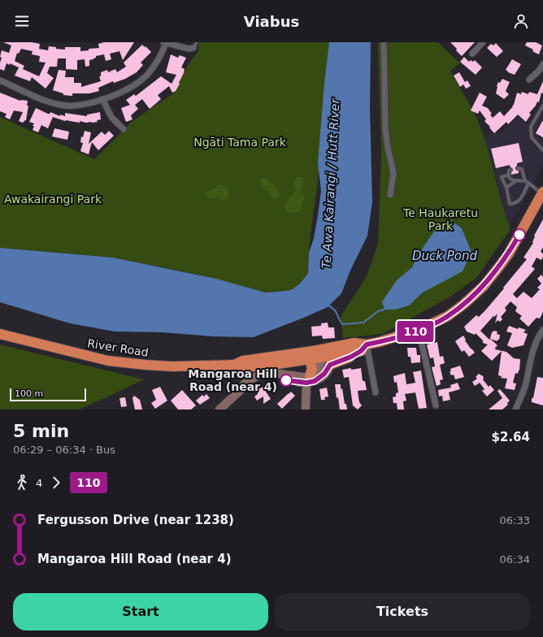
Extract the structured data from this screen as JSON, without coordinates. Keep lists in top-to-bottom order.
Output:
{
  "streets": {
    "highway": ["River Road"]
  },
  "water": ["Te Awa Kairangi / Hutt River", "Duck Pond"],
  "parks": ["Ngāti Tama Park", "Awakairangi Park", "Te Haukaretu Park"],
  "places": ["Mangaroa Hill Road (near 4)"],
  "lines": ["bus line 110"],
  "scale_bar": "100 m",
  "page": {
    "header": "Viabus",
    "on_map": "110",
    "scale": "100 m",
    "heading": ["5 min", "06:29 – 06:34 · Bus", "$2.64"],
    "legs": ["4", "110"],
    "list": [
      {
        "name": "Fergusson Drive (near 1238)",
        "value": "06:33"
      },
      {
        "name": "Mangaroa Hill Road (near 4)",
        "value": "06:34"
      }
    ],
    "buttons": ["Start", "Tickets"]
  }
}
